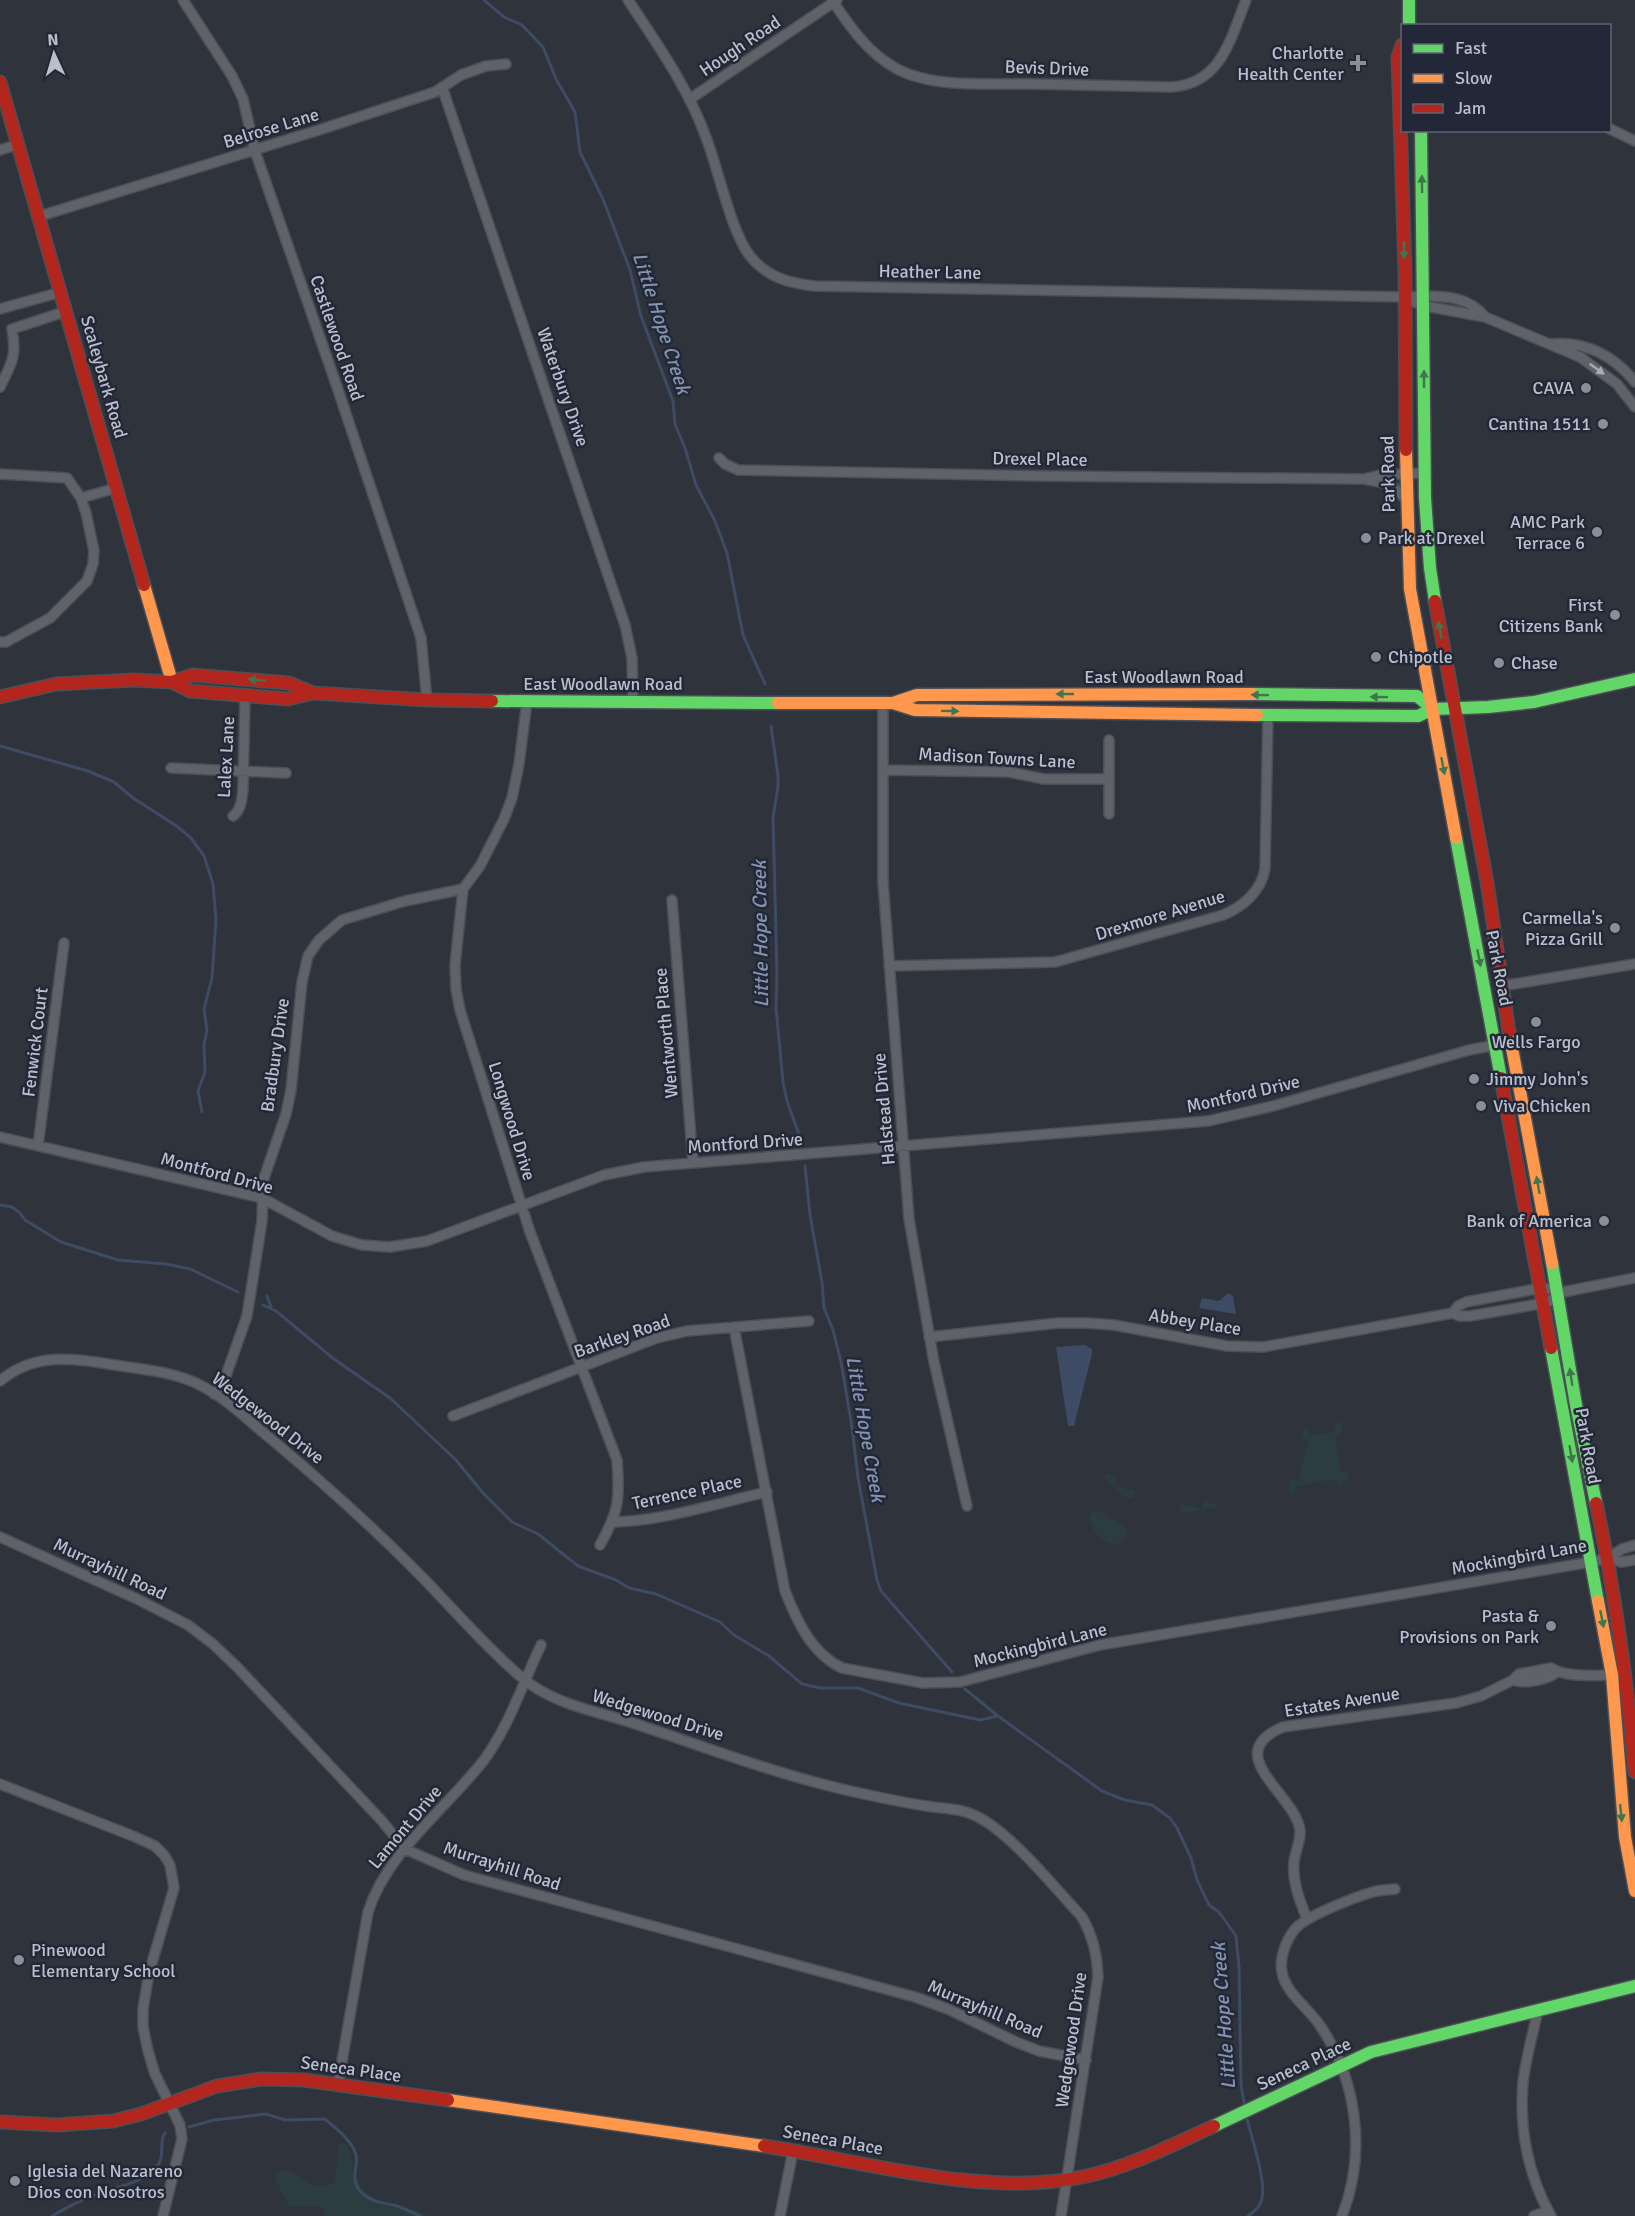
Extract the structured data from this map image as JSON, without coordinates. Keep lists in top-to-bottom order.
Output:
{
  "streets": {
    "main road": [
      "Scaleybark Road",
      "Park Road",
      "East Woodlawn Road",
      "Seneca Place"
    ],
    "street": [
      "Hough Road",
      "Bevis Drive",
      "Belrose Lane",
      "Heather Lane",
      "Castlewood Road",
      "Waterbury Drive",
      "Drexel Place",
      "Lalex Lane",
      "Madison Towns Lane",
      "Drexmore Avenue",
      "Wentworth Place",
      "Fenwick Court",
      "Bradbury Drive",
      "Montford Drive",
      "Halstead Drive",
      "Longwood Drive",
      "Abbey Place",
      "Barkley Road",
      "Wedgewood Drive",
      "Terrence Place",
      "Mockingbird Lane",
      "Murrayhill Road",
      "Estates Avenue",
      "Lamont Drive"
    ]
  },
  "crossings": [
    ["Hough Road", "Bevis Drive"],
    ["Hough Road", "Heather Lane"],
    ["Belrose Lane", "Castlewood Road"],
    ["Belrose Lane", "Scaleybark Road"],
    ["Belrose Lane", "Waterbury Drive"],
    ["Heather Lane", "Park Road"],
    ["Castlewood Road", "East Woodlawn Road"],
    ["Scaleybark Road", "East Woodlawn Road"],
    ["Waterbury Drive", "East Woodlawn Road"],
    ["Drexel Place", "Park Road"],
    ["Park Road", "East Woodlawn Road"],
    ["Park Road", "Montford Drive"],
    ["Park Road", "Mockingbird Lane"],
    ["Park Road", "Estates Avenue"],
    ["East Woodlawn Road", "Lalex Lane"],
    ["East Woodlawn Road", "Drexmore Avenue"],
    ["East Woodlawn Road", "Halstead Drive"],
    ["Madison Towns Lane", "Halstead Drive"],
    ["Drexmore Avenue", "Halstead Drive"],
    ["Wentworth Place", "Montford Drive"],
    ["Fenwick Court", "Montford Drive"],
    ["Bradbury Drive", "Montford Drive"],
    ["Bradbury Drive", "Longwood Drive"],
    ["Bradbury Drive", "Wedgewood Drive"],
    ["Montford Drive", "Halstead Drive"],
    ["Montford Drive", "Longwood Drive"],
    ["Halstead Drive", "Abbey Place"],
    ["Longwood Drive", "Barkley Road"],
    ["Longwood Drive", "Terrence Place"],
    ["Barkley Road", "Mockingbird Lane"],
    ["Wedgewood Drive", "Murrayhill Road"],
    ["Wedgewood Drive", "Lamont Drive"],
    ["Wedgewood Drive", "Seneca Place"],
    ["Terrence Place", "Mockingbird Lane"],
    ["Murrayhill Road", "Lamont Drive"],
    ["Lamont Drive", "Seneca Place"]
  ],
  "water": ["Little Hope Creek"],
  "places": {
    "health": ["Charlotte Health Center"],
    "other": [
      "CAVA",
      "Cantina 1511",
      "AMC Park Terrace 6",
      "Park at Drexel",
      "First Citizens Bank",
      "Chipotle",
      "Chase",
      "Carmella's Pizza Grill",
      "Wells Fargo",
      "Jimmy John's",
      "Viva Chicken",
      "Bank of America",
      "Pasta & Provisions on Park",
      "Pinewood Elementary School",
      "Iglesia del Nazareno Dios con Nosotros"
    ]
  },
  "legend": ["Fast", "Slow", "Jam"],
  "north": "top"
}
